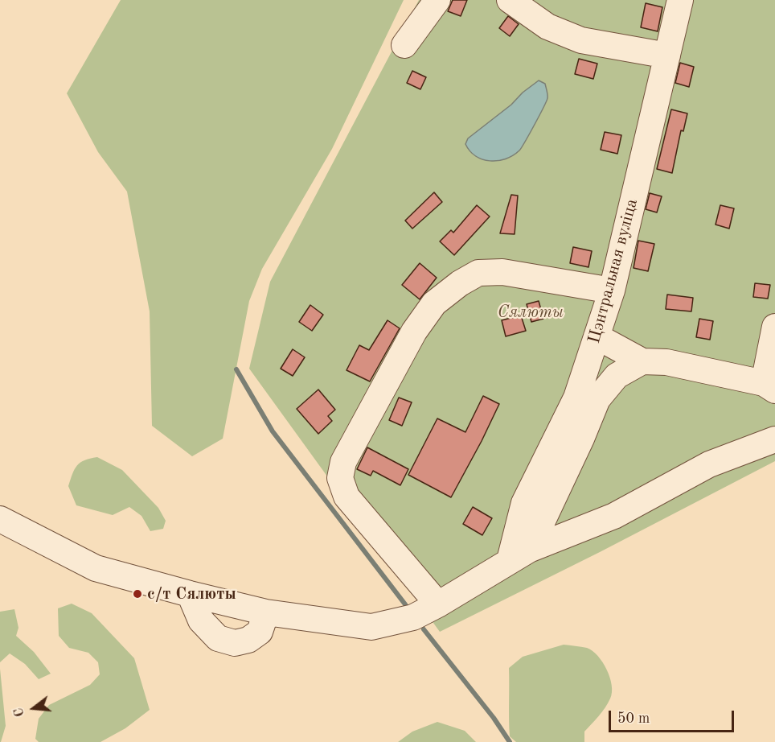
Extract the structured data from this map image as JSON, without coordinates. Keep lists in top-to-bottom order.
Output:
{
  "streets": {
    "street": ["Цэнтральная вуліца"]
  },
  "parks": ["Сялюты"],
  "places": ["с/т Сялюты"],
  "scale_bar": "50 m",
  "north": "left"
}
